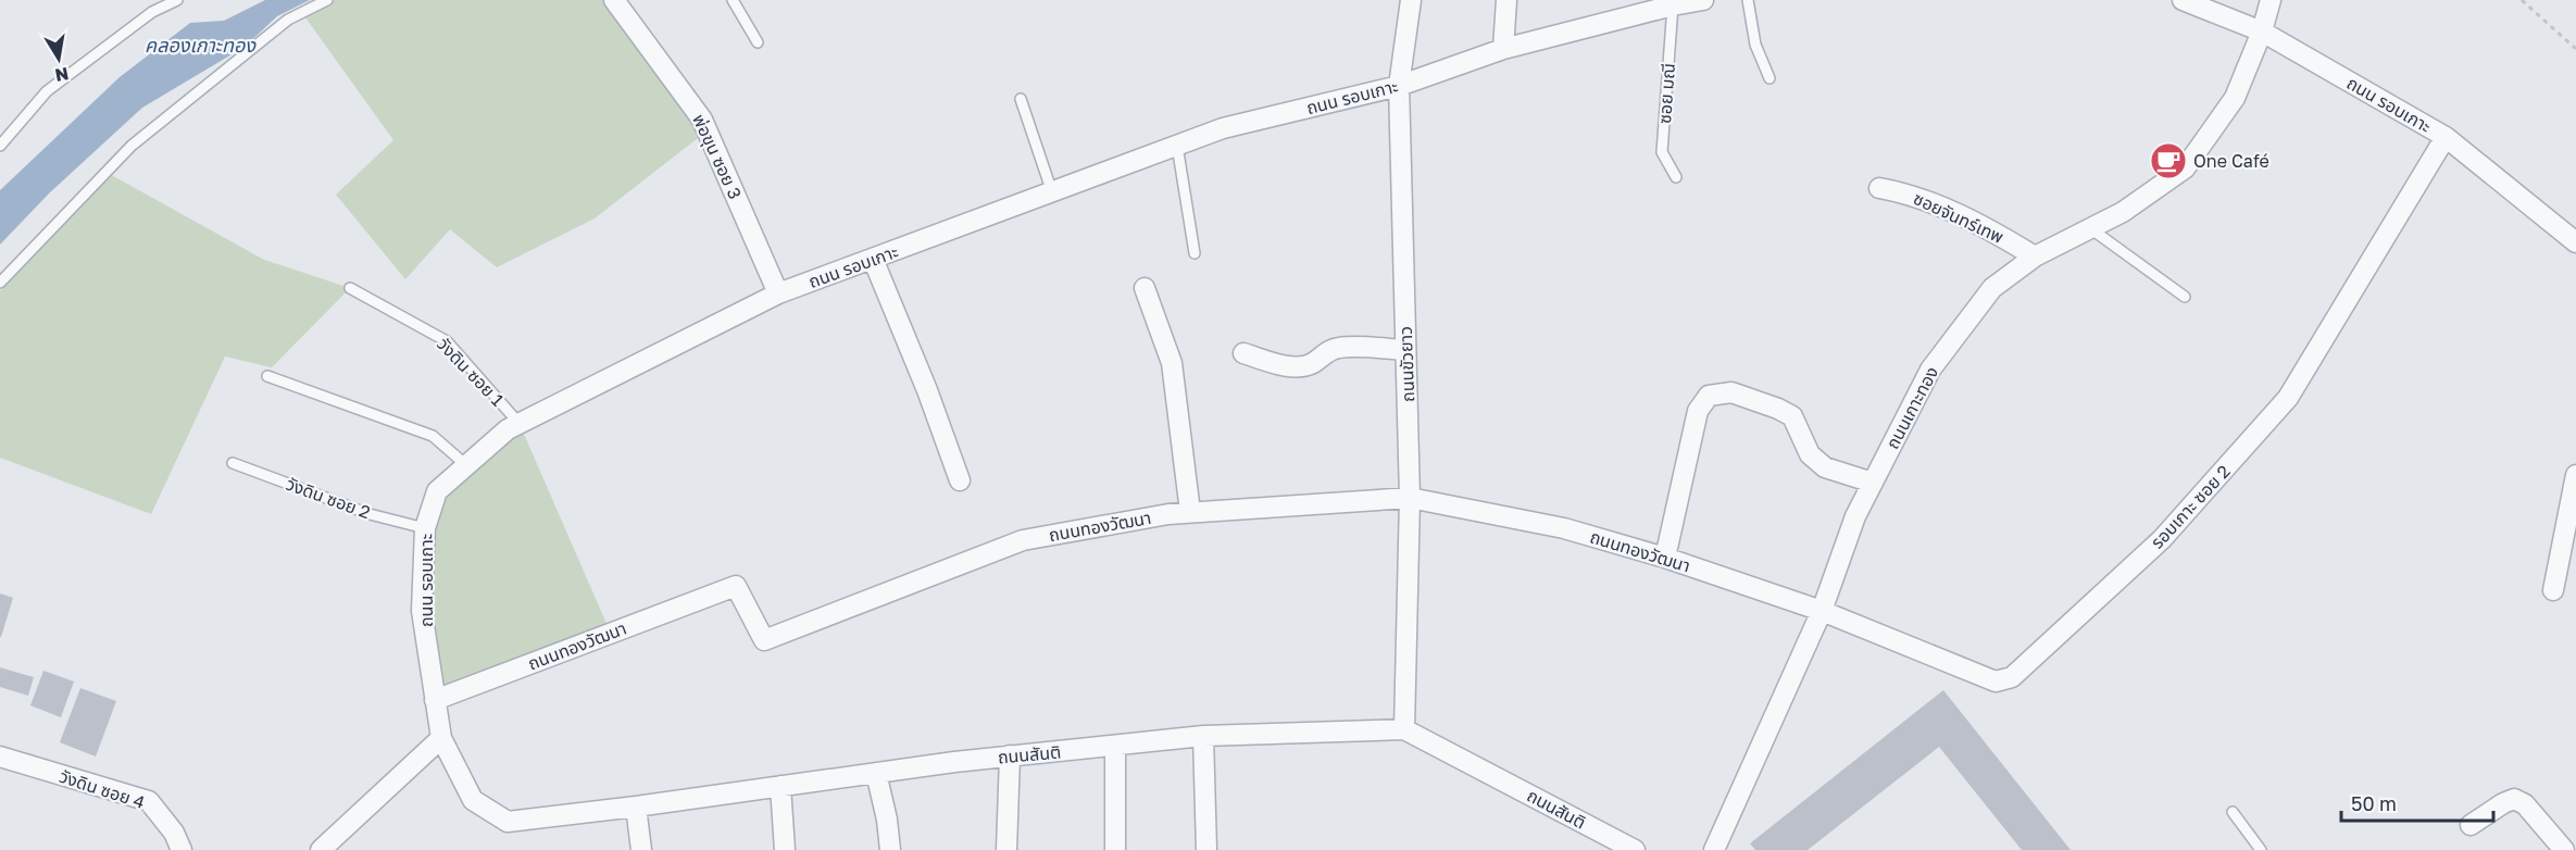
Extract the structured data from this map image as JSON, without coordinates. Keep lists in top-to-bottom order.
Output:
{
  "streets": {
    "street": [
      "ถนน รอบเกาะ",
      "พ่อขุน ซอย 3",
      "ซอยจันทร์เทพ",
      "ถนนขัวยาว",
      "ถนนเกาะทอง",
      "รอบเกาะ ซอย 2",
      "ถนนทองวัฒนา",
      "ถนนสันติ",
      "วังดิน ซอย 4"
    ],
    "lane": ["ซอย มณี", "วังดิน ซอย 1", "วังดิน ซอย 2"]
  },
  "crossings": [
    ["ซอย มณี", "ถนน รอบเกาะ"],
    ["ถนน รอบเกาะ", "พ่อขุน ซอย 3"],
    ["ถนน รอบเกาะ", "ถนนขัวยาว"],
    ["ถนน รอบเกาะ", "วังดิน ซอย 1"],
    ["ถนน รอบเกาะ", "ถนนเกาะทอง"],
    ["ถนน รอบเกาะ", "วังดิน ซอย 2"],
    ["ถนน รอบเกาะ", "รอบเกาะ ซอย 2"],
    ["ถนน รอบเกาะ", "ถนนทองวัฒนา"],
    ["ถนน รอบเกาะ", "ถนนสันติ"],
    ["ซอยจันทร์เทพ", "ถนนเกาะทอง"],
    ["ถนนขัวยาว", "ถนนทองวัฒนา"],
    ["ถนนขัวยาว", "ถนนสันติ"],
    ["ถนนเกาะทอง", "รอบเกาะ ซอย 2"],
    ["ถนนเกาะทอง", "ถนนทองวัฒนา"],
    ["รอบเกาะ ซอย 2", "ถนนทองวัฒนา"]
  ],
  "water": ["คลองเกาะทอง"],
  "places": {
    "cafe": ["One Café"]
  },
  "scale_bar": "50 m",
  "north": "bottom"
}
